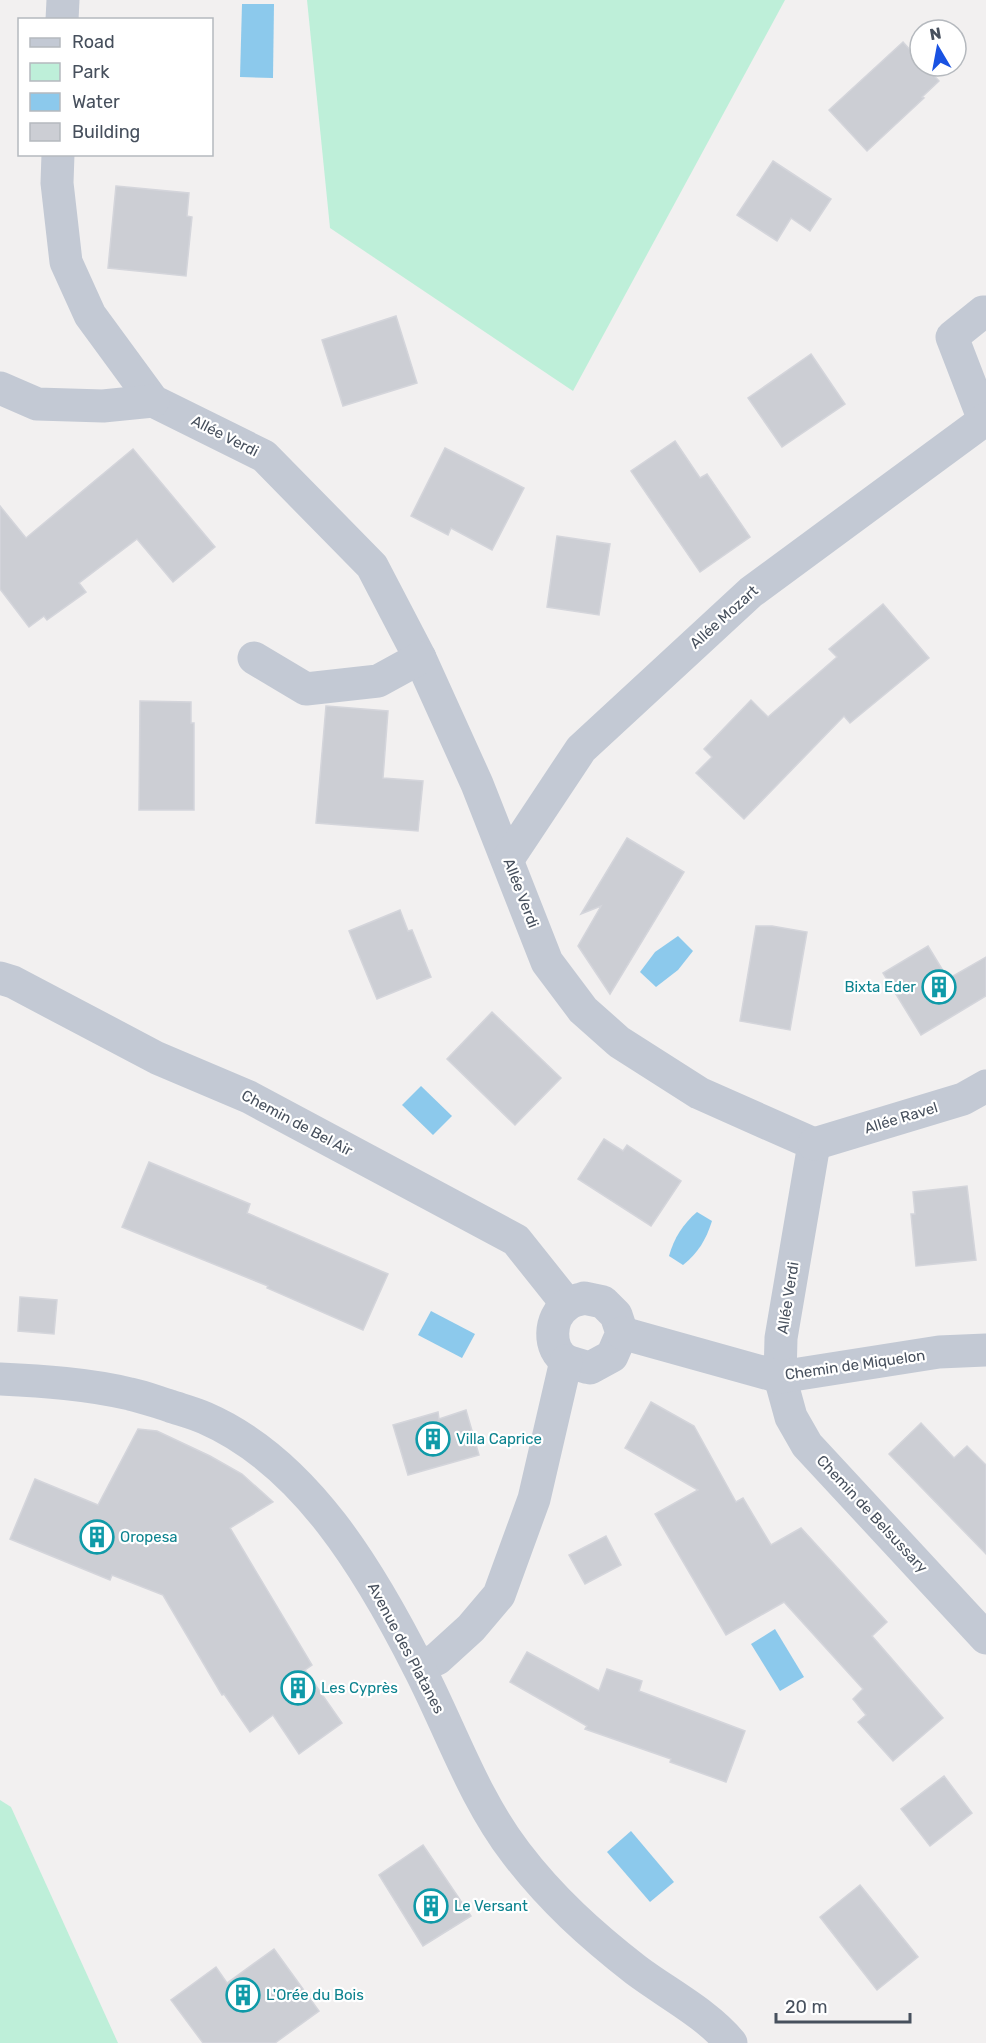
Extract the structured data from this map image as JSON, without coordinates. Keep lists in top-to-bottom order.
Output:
{
  "streets": {
    "street": [
      "Allée Verdi",
      "Allée Mozart",
      "Allée Ravel",
      "Chemin de Bel Air",
      "Chemin de Miquelon",
      "Chemin de Belsussary",
      "Avenue des Platanes"
    ]
  },
  "crossings": [
    ["Allée Verdi", "Allée Mozart"],
    ["Allée Verdi", "Allée Ravel"],
    ["Allée Verdi", "Chemin de Miquelon"],
    ["Allée Verdi", "Chemin de Belsussary"],
    ["Chemin de Bel Air", "Chemin de Miquelon"],
    ["Chemin de Miquelon", "Chemin de Belsussary"]
  ],
  "places": {
    "building": [
      "Bixta Eder",
      "Villa Caprice",
      "Oropesa",
      "Les Cyprès",
      "Le Versant",
      "L'Orée du Bois"
    ]
  },
  "legend": [
    "Road",
    "Park",
    "Water",
    "Building"
  ],
  "scale_bar": "20 m",
  "north": "top"
}
